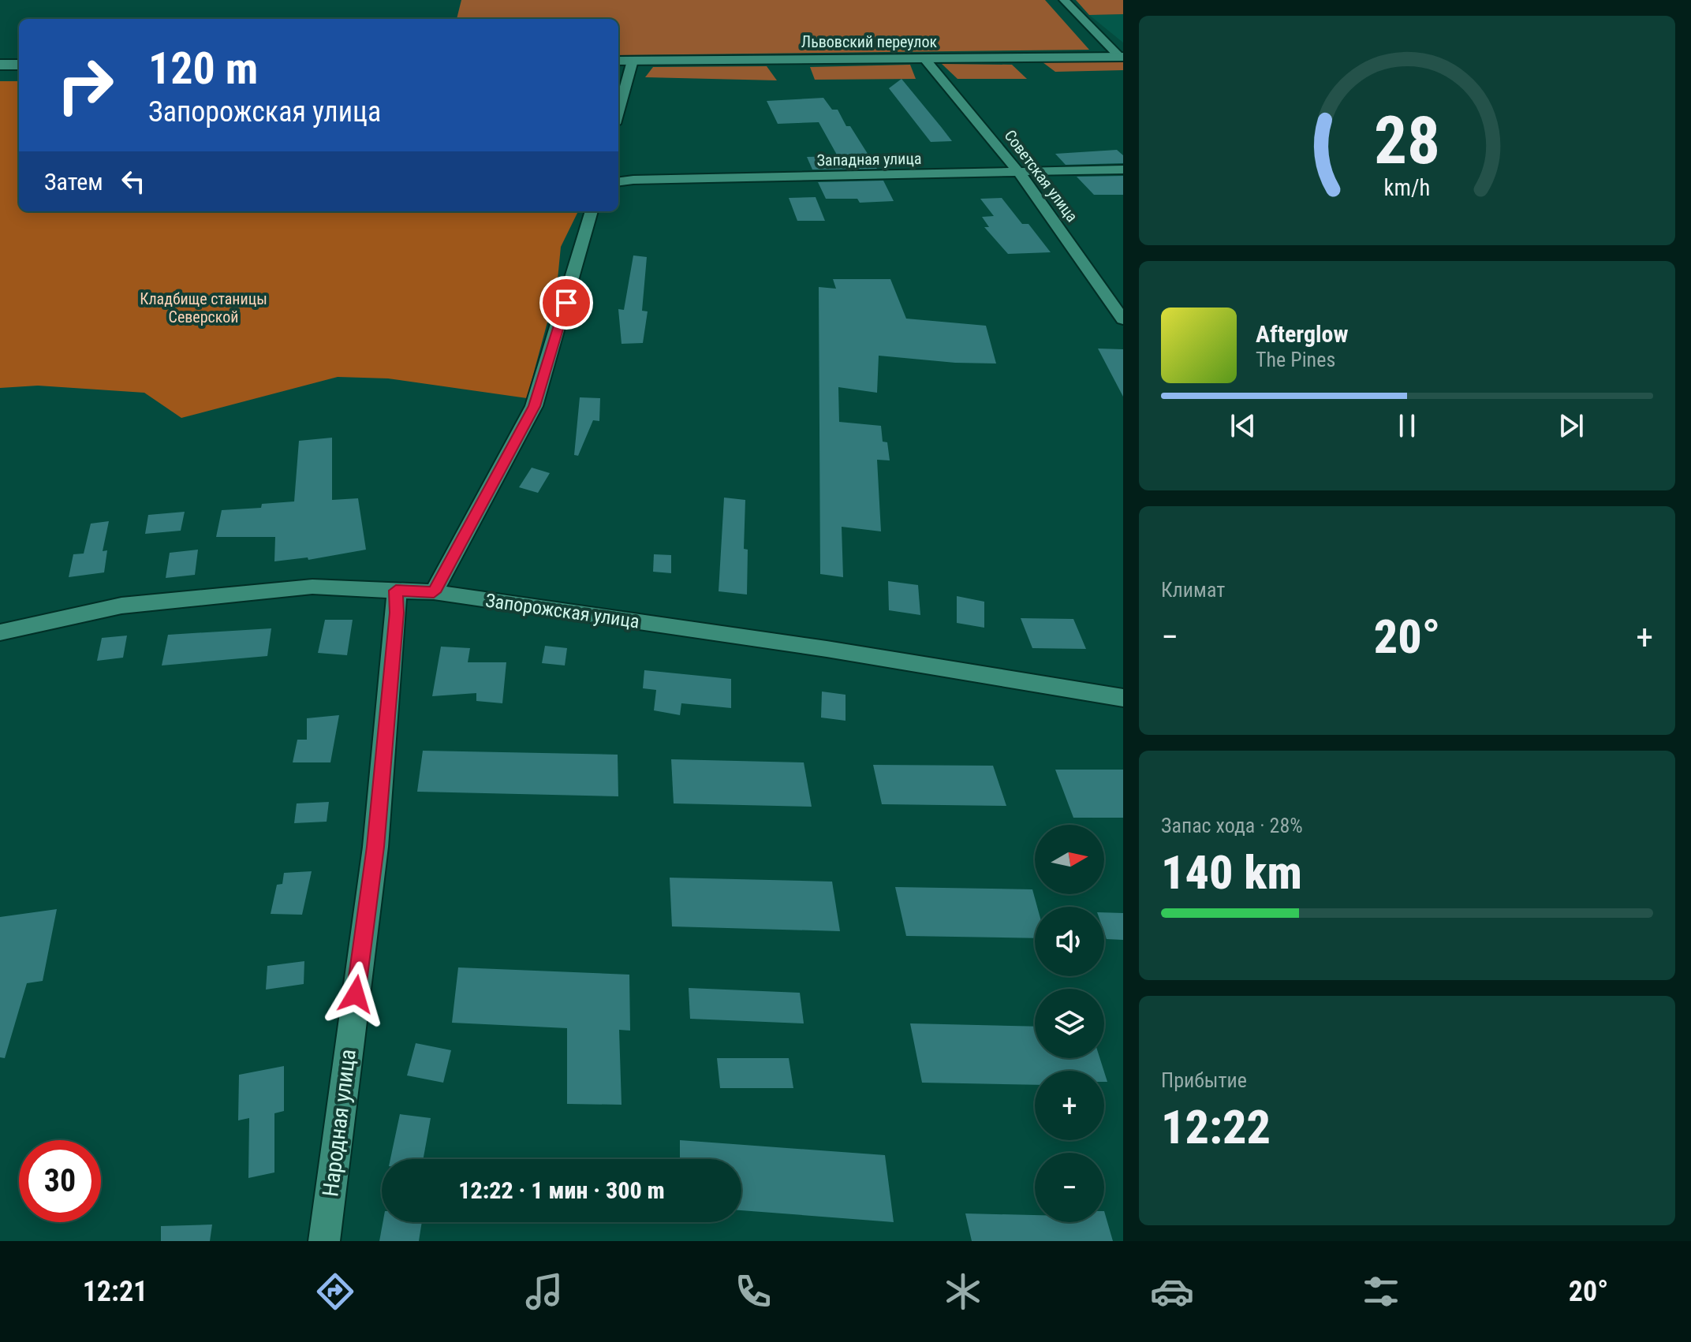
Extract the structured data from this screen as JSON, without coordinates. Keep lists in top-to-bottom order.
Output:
{
  "streets": {
    "main road": ["Львовский переулок"],
    "street": [
      "Западная улица",
      "Советская улица",
      "Запорожская улица",
      "Народная улица"
    ]
  },
  "crossings": [
    ["Львовский переулок", "Советская улица"],
    ["Западная улица", "Советская улица"],
    ["Запорожская улица", "Народная улица"]
  ],
  "parks": ["Кладбище станицы Северской"],
  "north": "right",
  "page": {
    "turn": ["120 m", "Запорожская улица"],
    "then": "Затем",
    "song": ["Afterglow", "The Pines"],
    "tile": [
      "Климат",
      ["Запас хода · 28%", "140 km"],
      ["Прибытие", "12:22"]
    ],
    "heat": ["−", "20°", "+"],
    "map_buttons": ["+", "−"],
    "limit": "30",
    "trip": "12:22 · 1 мин · 300 m",
    "tabs": ["12:21", "20°"],
    "gauge": ["28", "km/h"]
  }
}
